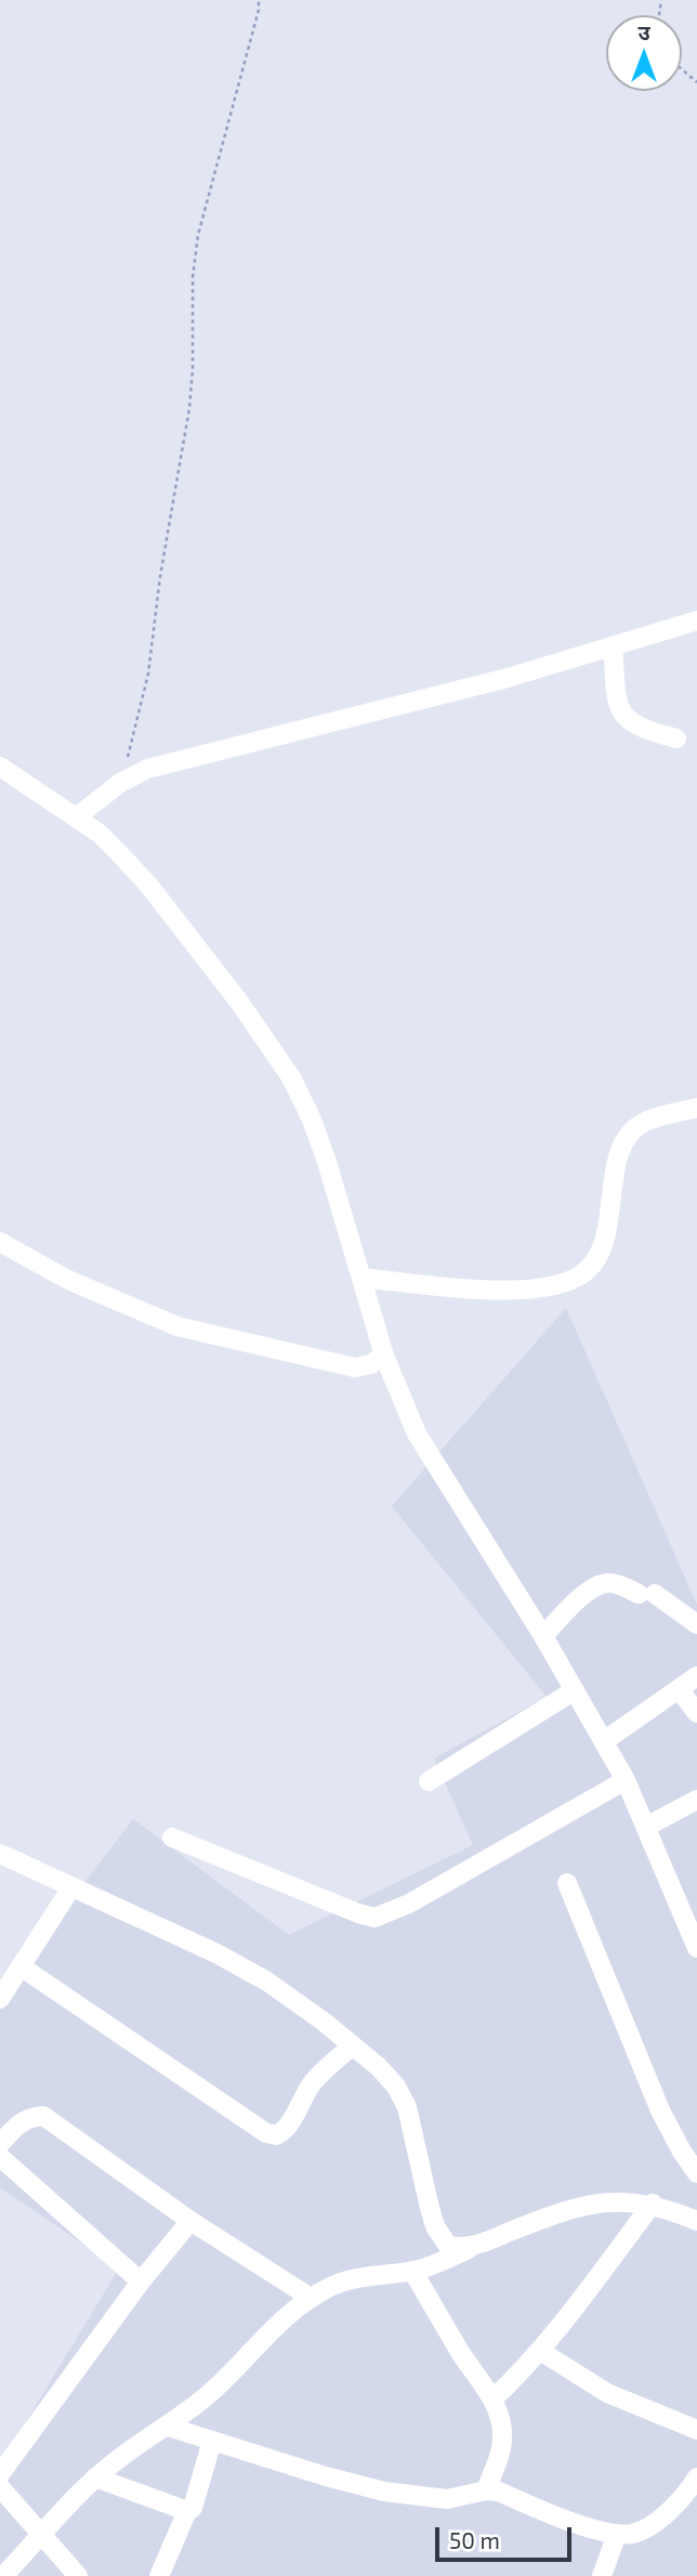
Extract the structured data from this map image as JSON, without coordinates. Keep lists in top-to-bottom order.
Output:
{
  "scale_bar": "50 m",
  "north": "top"
}
